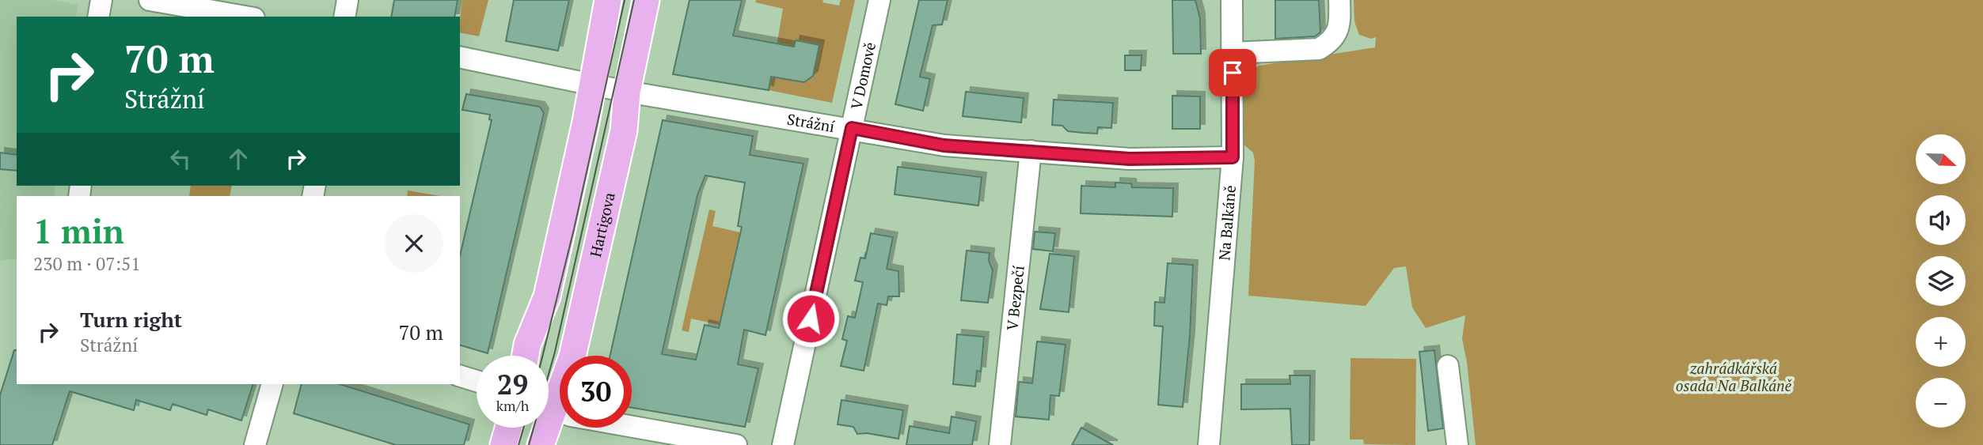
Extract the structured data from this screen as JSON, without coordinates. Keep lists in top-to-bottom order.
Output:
{
  "streets": {
    "main road": ["Hartigova"],
    "street": [
      "V Domově",
      "Strážní",
      "Na Balkáně",
      "V Bezpečí"
    ]
  },
  "crossings": [
    ["V Domově", "Strážní"],
    ["Strážní", "Na Balkáně"],
    ["Strážní", "Hartigova"],
    ["Strážní", "V Bezpečí"]
  ],
  "parks": ["zahrádkářská osada Na Balkáně"],
  "north": "right",
  "page": {
    "turn": ["70 m", "Strážní"],
    "map_buttons": ["+", "−"],
    "heading": ["1 min", "230 m · 07:51"],
    "list": [
      {
        "name": "Turn right",
        "note": "Strážní",
        "value": "70 m"
      }
    ],
    "speed": "29 km/h",
    "limit": "30"
  }
}
